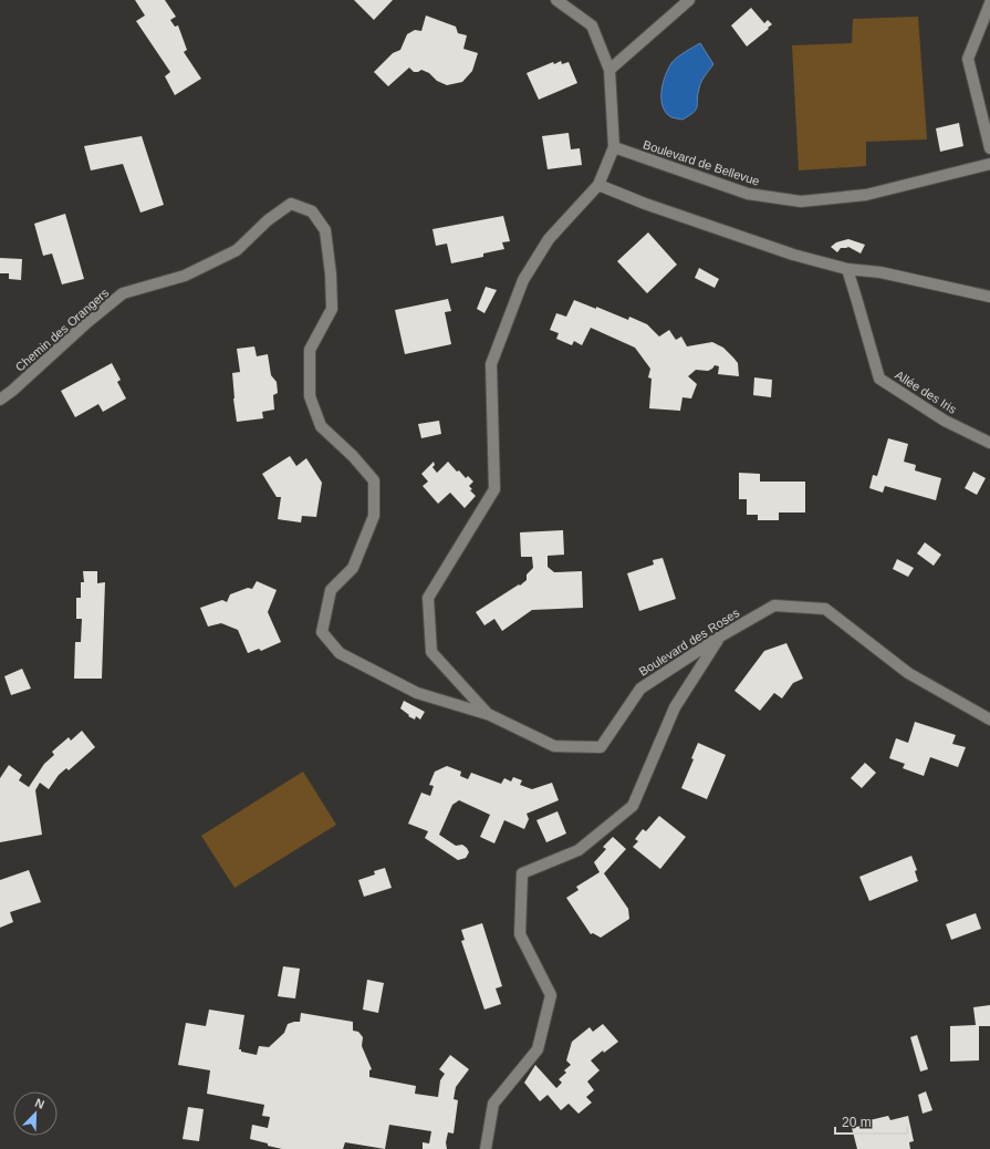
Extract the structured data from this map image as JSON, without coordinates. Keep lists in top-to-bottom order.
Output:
{
  "streets": {
    "street": [
      "Boulevard de Bellevue",
      "Chemin des Orangers",
      "Allée des Iris",
      "Boulevard des Roses"
    ]
  },
  "crossings": [
    ["Boulevard de Bellevue", "Boulevard des Roses"],
    ["Chemin des Orangers", "Boulevard des Roses"]
  ],
  "scale_bar": "20 m",
  "north": "top right"
}
